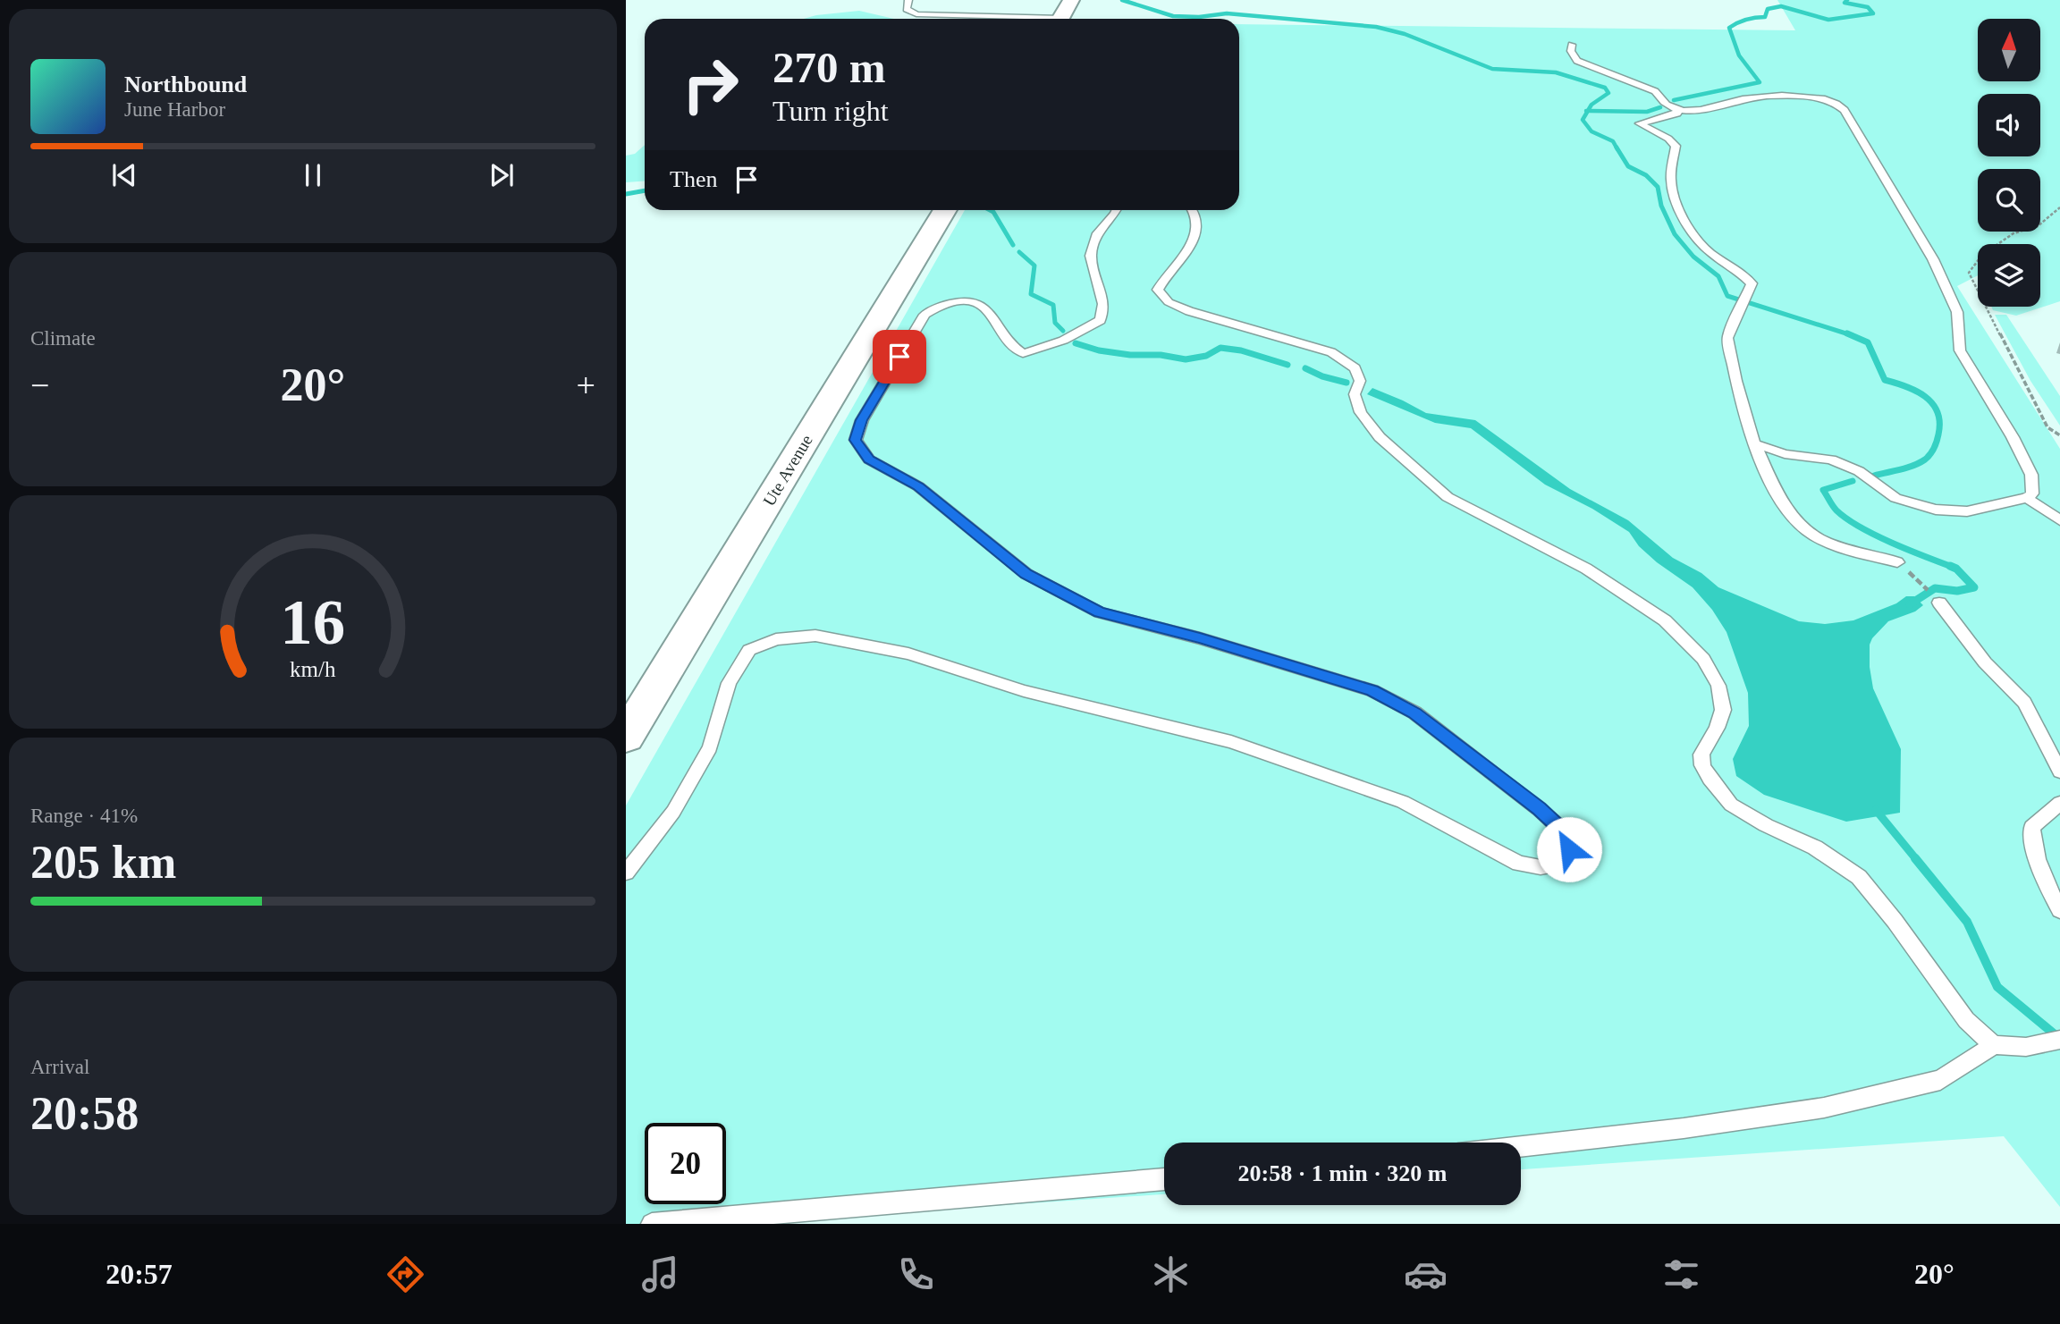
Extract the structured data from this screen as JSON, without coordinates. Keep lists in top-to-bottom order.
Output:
{
  "streets": {
    "main road": ["Ute Avenue"]
  },
  "north": "top",
  "page": {
    "turn": ["270 m", "Turn right"],
    "song": ["Northbound", "June Harbor"],
    "then": "Then",
    "tile": [
      "Climate",
      ["Range · 41%", "205 km"],
      ["Arrival", "20:58"]
    ],
    "heat": ["−", "20°", "+"],
    "limit": "20",
    "trip": "20:58 · 1 min · 320 m",
    "tabs": ["20:57", "20°"],
    "gauge": ["16", "km/h"]
  }
}
